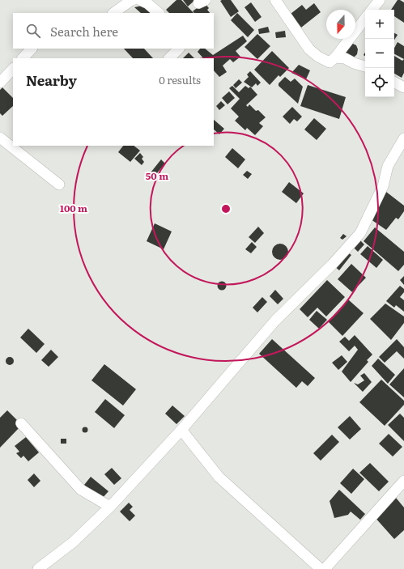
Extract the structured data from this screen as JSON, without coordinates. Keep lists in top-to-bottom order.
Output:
{
  "north": "bottom",
  "page": {
    "map_buttons": ["+", "−"],
    "search": "Search here",
    "heading": ["Nearby", "0 results"]
  },
  "rings": ["50 m", "100 m"]
}
